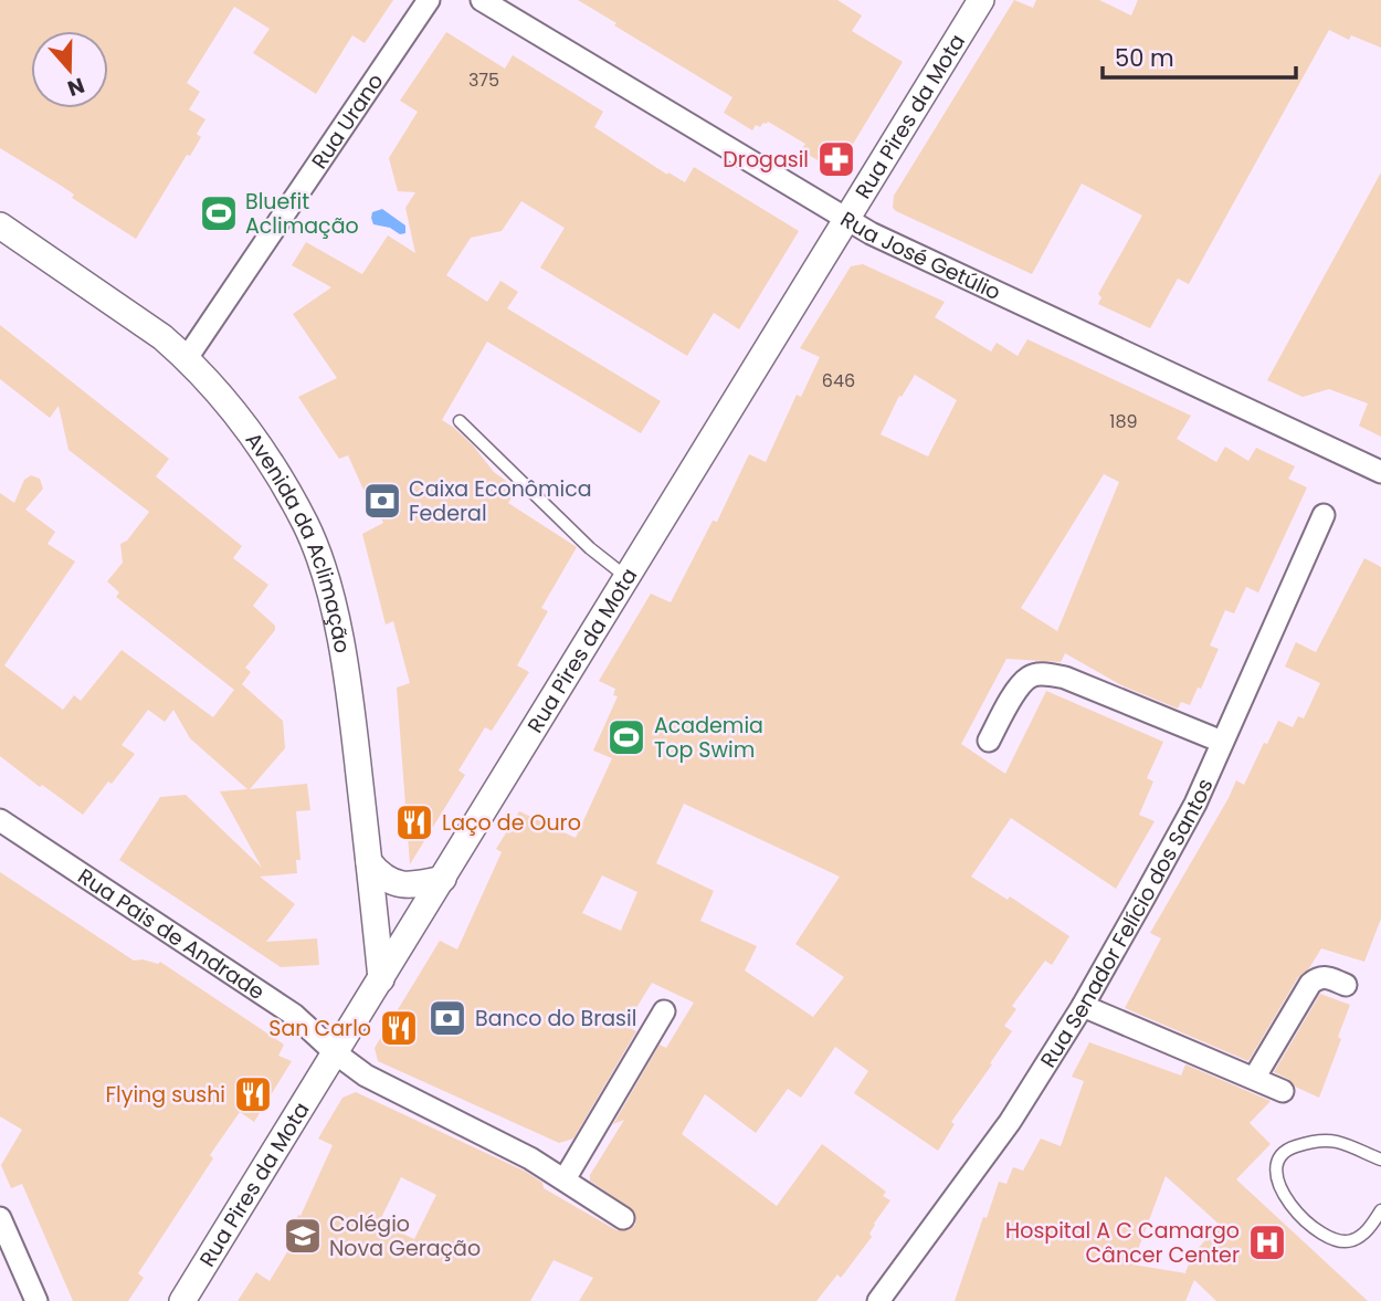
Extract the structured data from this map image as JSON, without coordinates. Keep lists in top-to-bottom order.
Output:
{
  "streets": {
    "street": [
      "Rua Pires da Mota",
      "Rua Urano",
      "Rua José Getúlio",
      "Avenida da Aclimação",
      "Rua Senador Felício dos Santos",
      "Rua Pais de Andrade"
    ]
  },
  "crossings": [
    ["Rua Pires da Mota", "Rua José Getúlio"],
    ["Rua Pires da Mota", "Avenida da Aclimação"],
    ["Rua Pires da Mota", "Rua Pais de Andrade"],
    ["Rua Urano", "Avenida da Aclimação"]
  ],
  "places": {
    "pharmacy": ["Drogasil"],
    "sports": ["Bluefit Aclimação", "Academia Top Swim"],
    "bank": ["Caixa Econômica Federal", "Banco do Brasil"],
    "restaurant": ["Laço de Ouro", "San Carlo", "Flying sushi"],
    "school or university": ["Colégio Nova Geração"],
    "hospital": ["Hospital A C Camargo Câncer Center"]
  },
  "house_numbers": ["375", "646", "189"],
  "scale_bar": "50 m",
  "north": "bottom"
}
